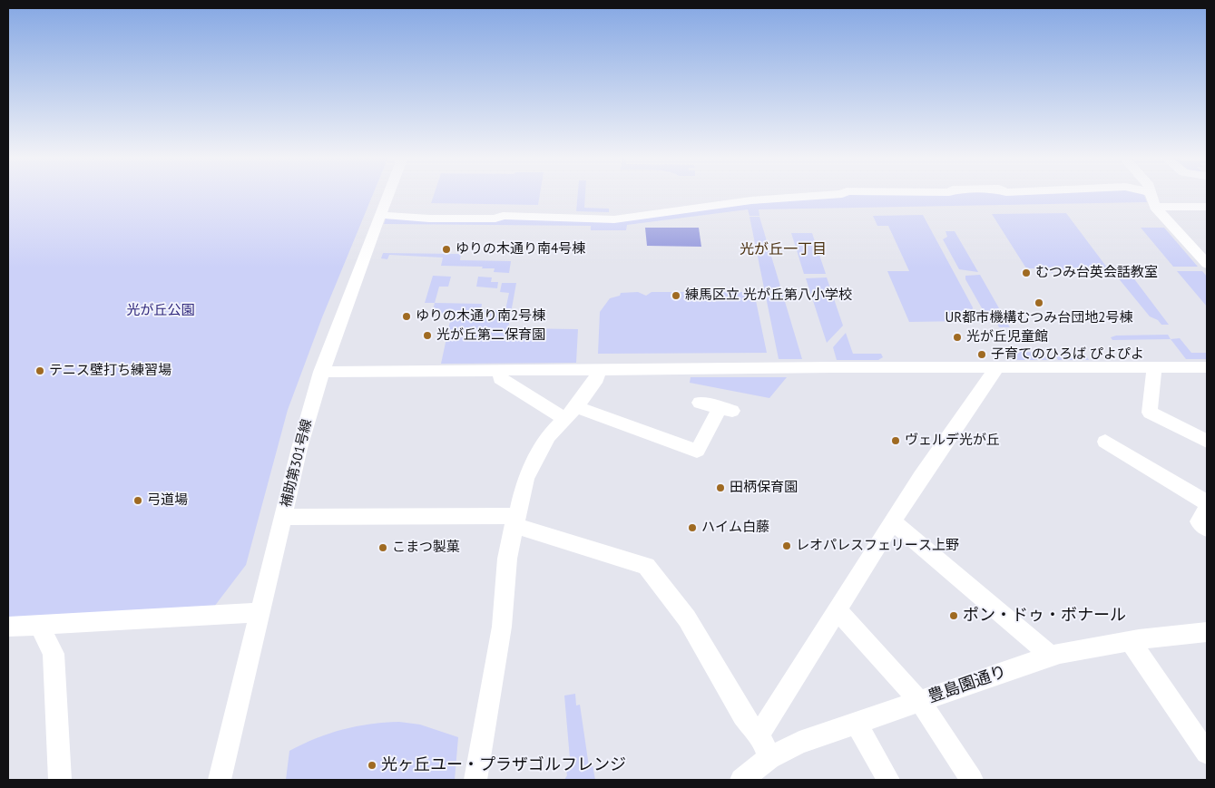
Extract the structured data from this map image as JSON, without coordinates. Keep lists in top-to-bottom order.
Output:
{
  "streets": {
    "street": ["補助第301号線", "豊島園通り"]
  },
  "districts": ["光が丘一丁目"],
  "parks": ["光が丘公園"],
  "places": [
    "ゆりの木通り南4号棟",
    "むつみ台英会話教室",
    "練馬区立 光が丘第八小学校",
    "UR都市機構むつみ台団地2号棟",
    "ゆりの木通り南2号棟",
    "光が丘第二保育園",
    "光が丘児童館",
    "子育てのひろば ぴよぴよ",
    "テニス壁打ち練習場",
    "ヴェルデ光が丘",
    "田柄保育園",
    "弓道場",
    "ハイム白藤",
    "レオパレスフェリース上野",
    "こまつ製菓",
    "ポン・ドゥ・ボナール",
    "光ヶ丘ユー・プラザゴルフレンジ"
  ]
}
